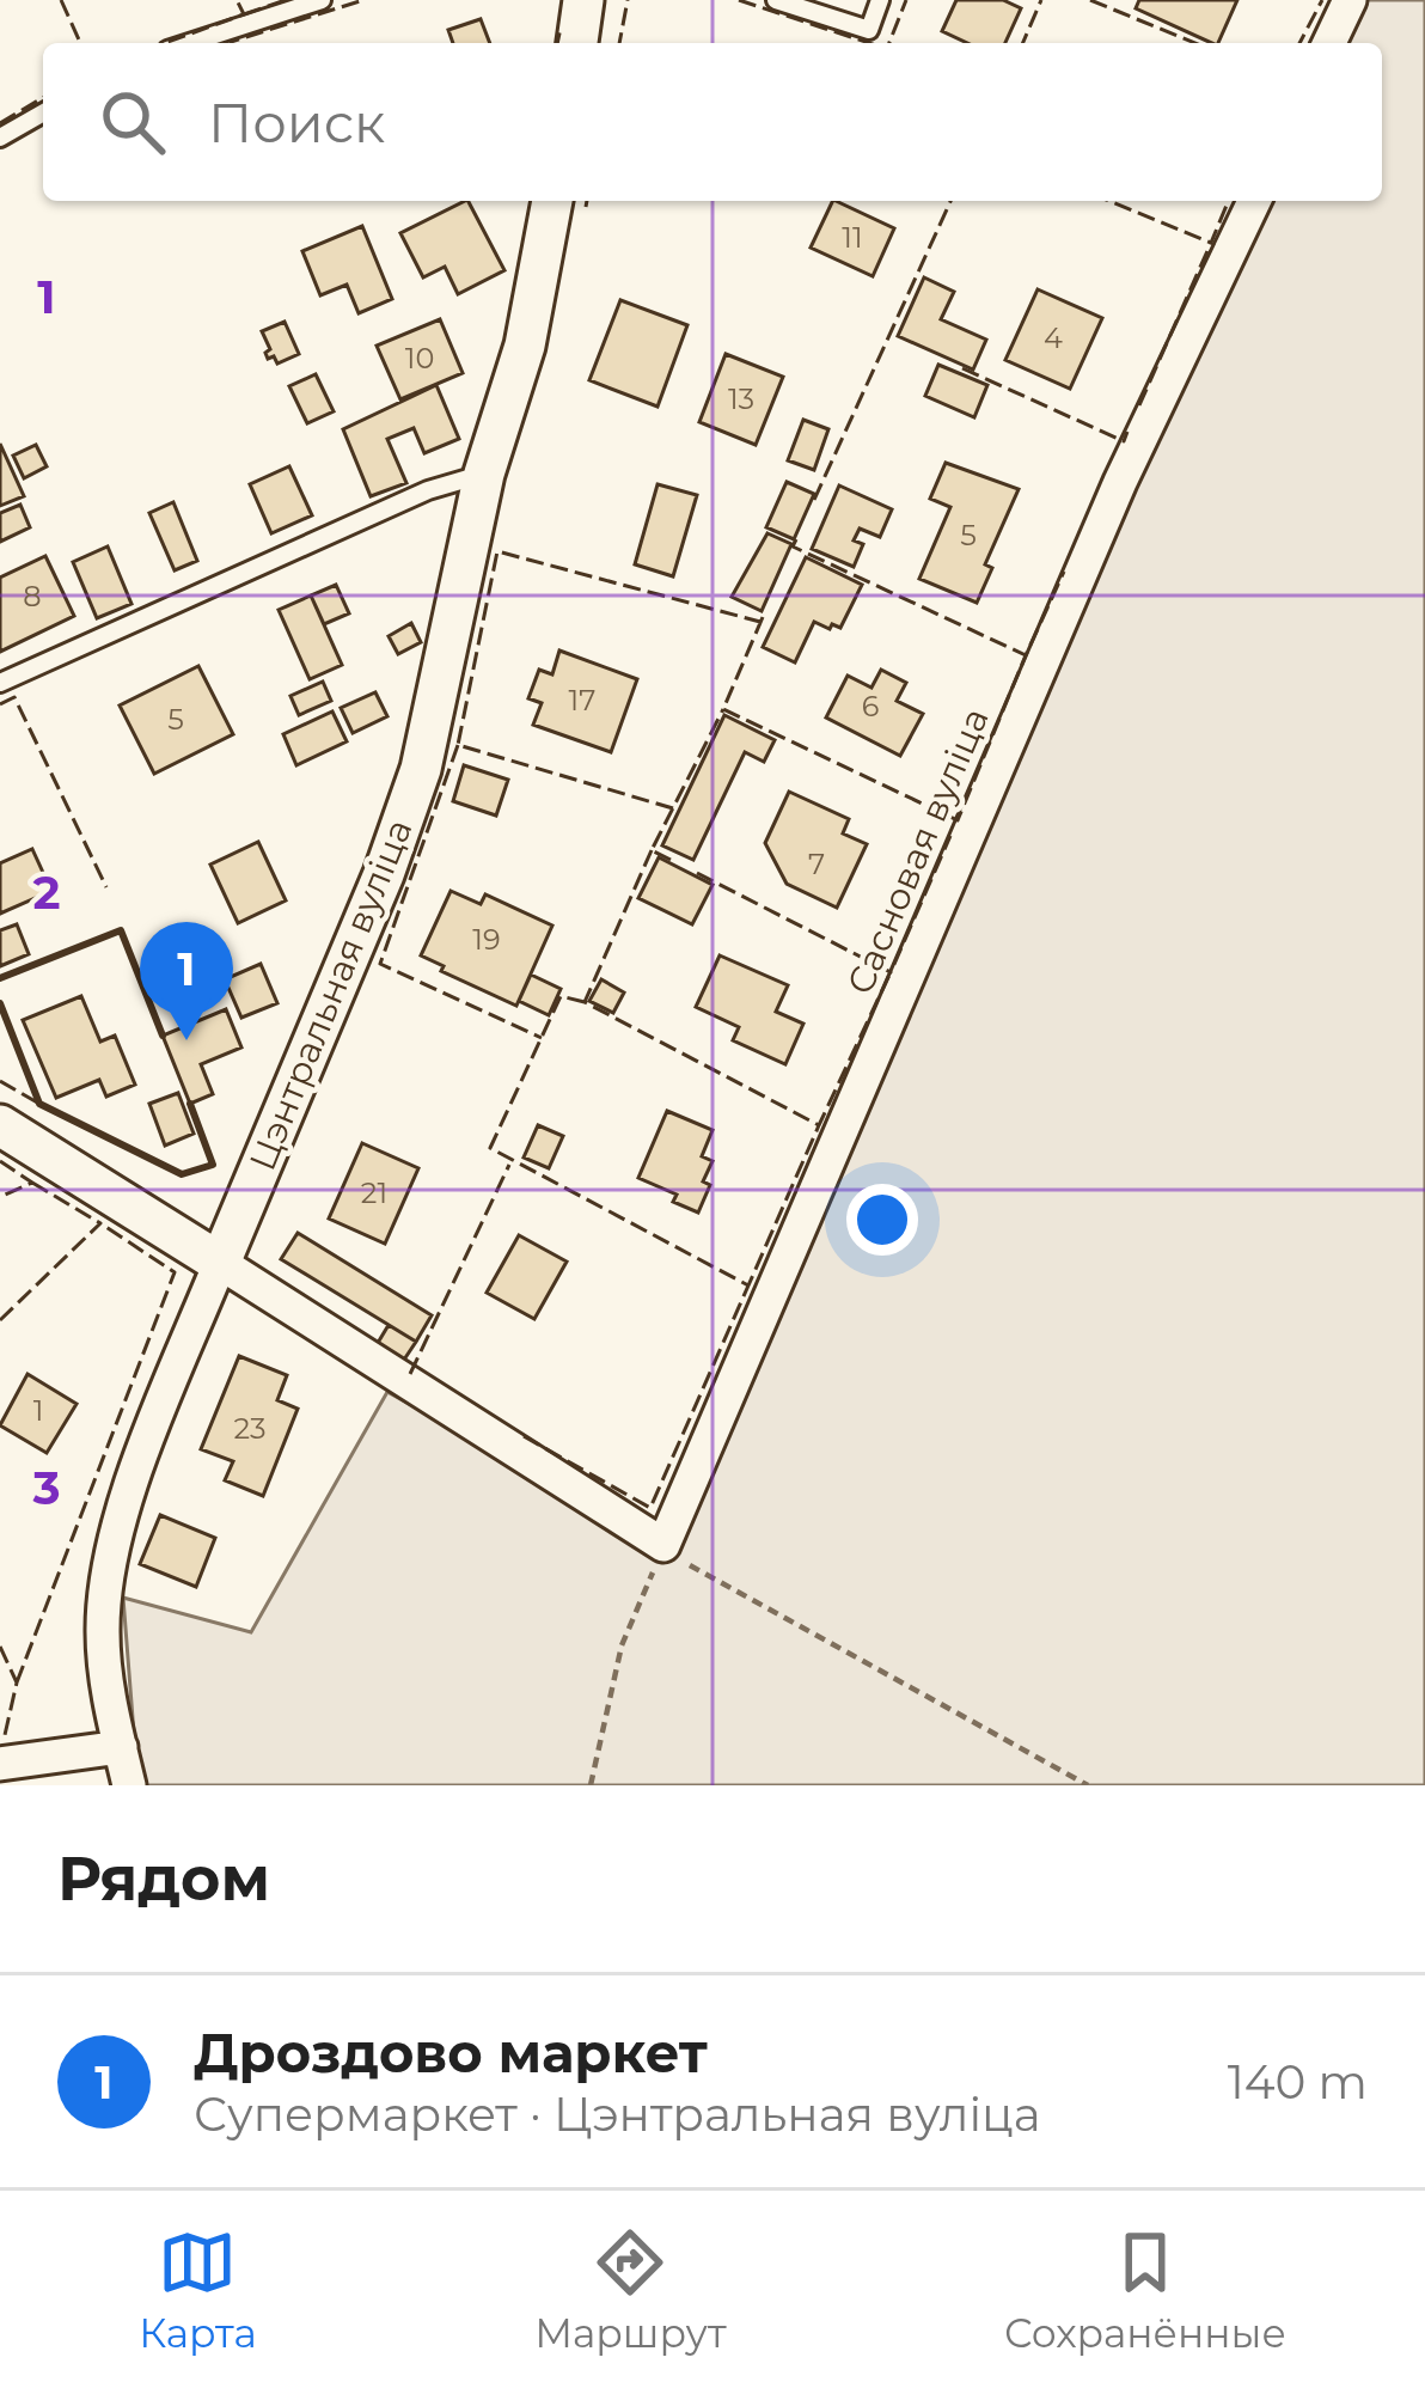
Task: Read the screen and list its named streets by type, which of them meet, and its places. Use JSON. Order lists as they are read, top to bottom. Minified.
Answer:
{"streets":{"street":["Сасновая вуліца","Цэнтральная вуліца"]},"house_numbers":["11","4","10","13","5","8","17","6","5","7","19","21","1","23"],"page":{"search":"Поиск","pins":"1","heading":"Рядом","list":[{"mark":"1","name":"Дроздово маркет","note":"Супермаркет · Цэнтральная вуліца","value":"140 m"}],"nav":["Карта","Маршрут","Сохранённые"]},"grid":{"rows":["1","2","3"]}}
